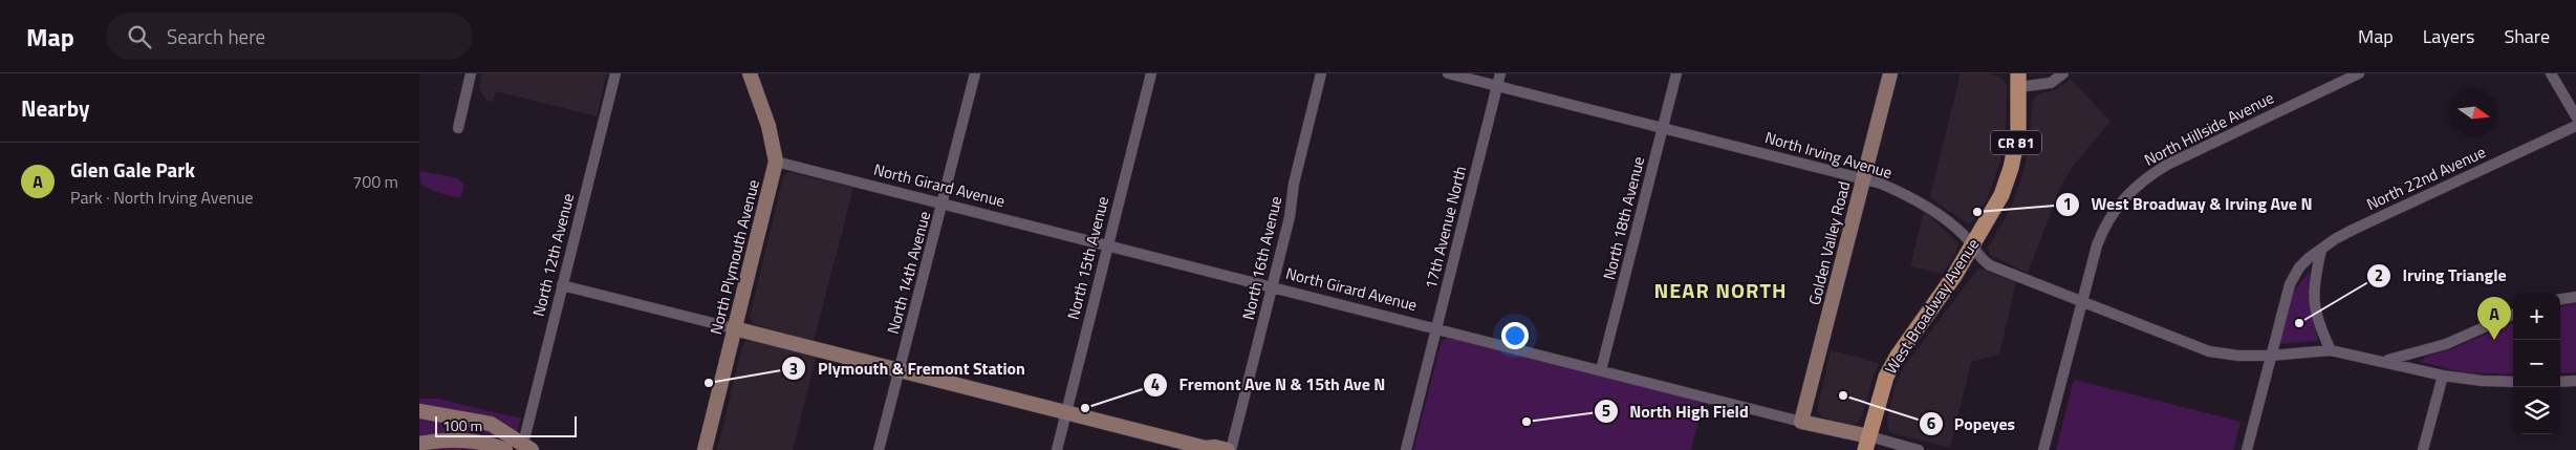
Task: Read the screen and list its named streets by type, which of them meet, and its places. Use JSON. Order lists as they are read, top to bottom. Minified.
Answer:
{"streets":{"main road":["CR 81","West Broadway Avenue"],"street":["North Hillside Avenue","North Irving Avenue","North 22nd Avenue","North Girard Avenue","North 18th Avenue","17th Avenue North","Golden Valley Road","North 12th Avenue","North Plymouth Avenue","North 15th Avenue","North 16th Avenue","North 14th Avenue"]},"crossings":[["North Hillside Avenue","North Irving Avenue"],["North Irving Avenue","North 22nd Avenue"],["North Irving Avenue","North 18th Avenue"],["North Irving Avenue","17th Avenue North"],["North Irving Avenue","Golden Valley Road"],["North Irving Avenue","West Broadway Avenue"],["North Girard Avenue","North 18th Avenue"],["North Girard Avenue","17th Avenue North"],["North Girard Avenue","Golden Valley Road"],["North Girard Avenue","North Plymouth Avenue"],["North Girard Avenue","North 15th Avenue"],["North Girard Avenue","North 16th Avenue"],["North Girard Avenue","North 14th Avenue"],["North Girard Avenue","West Broadway Avenue"]],"districts":["NEAR NORTH"],"places":["West Broadway & Irving Ave N","Irving Triangle","Plymouth & Fremont Station","Popeyes","Fremont Ave N & 15th Ave N","North High Field"],"scale_bar":"100 m","north":"right","page":{"header":"Map","search":"Search here","nav":["Map","Layers","Share"],"heading":"Nearby","list":[{"mark":"A","name":"Glen Gale Park","note":"Park · North Irving Avenue","value":"700 m"}],"map_buttons":["+","−"],"pins":"A","scale":"100 m"}}
